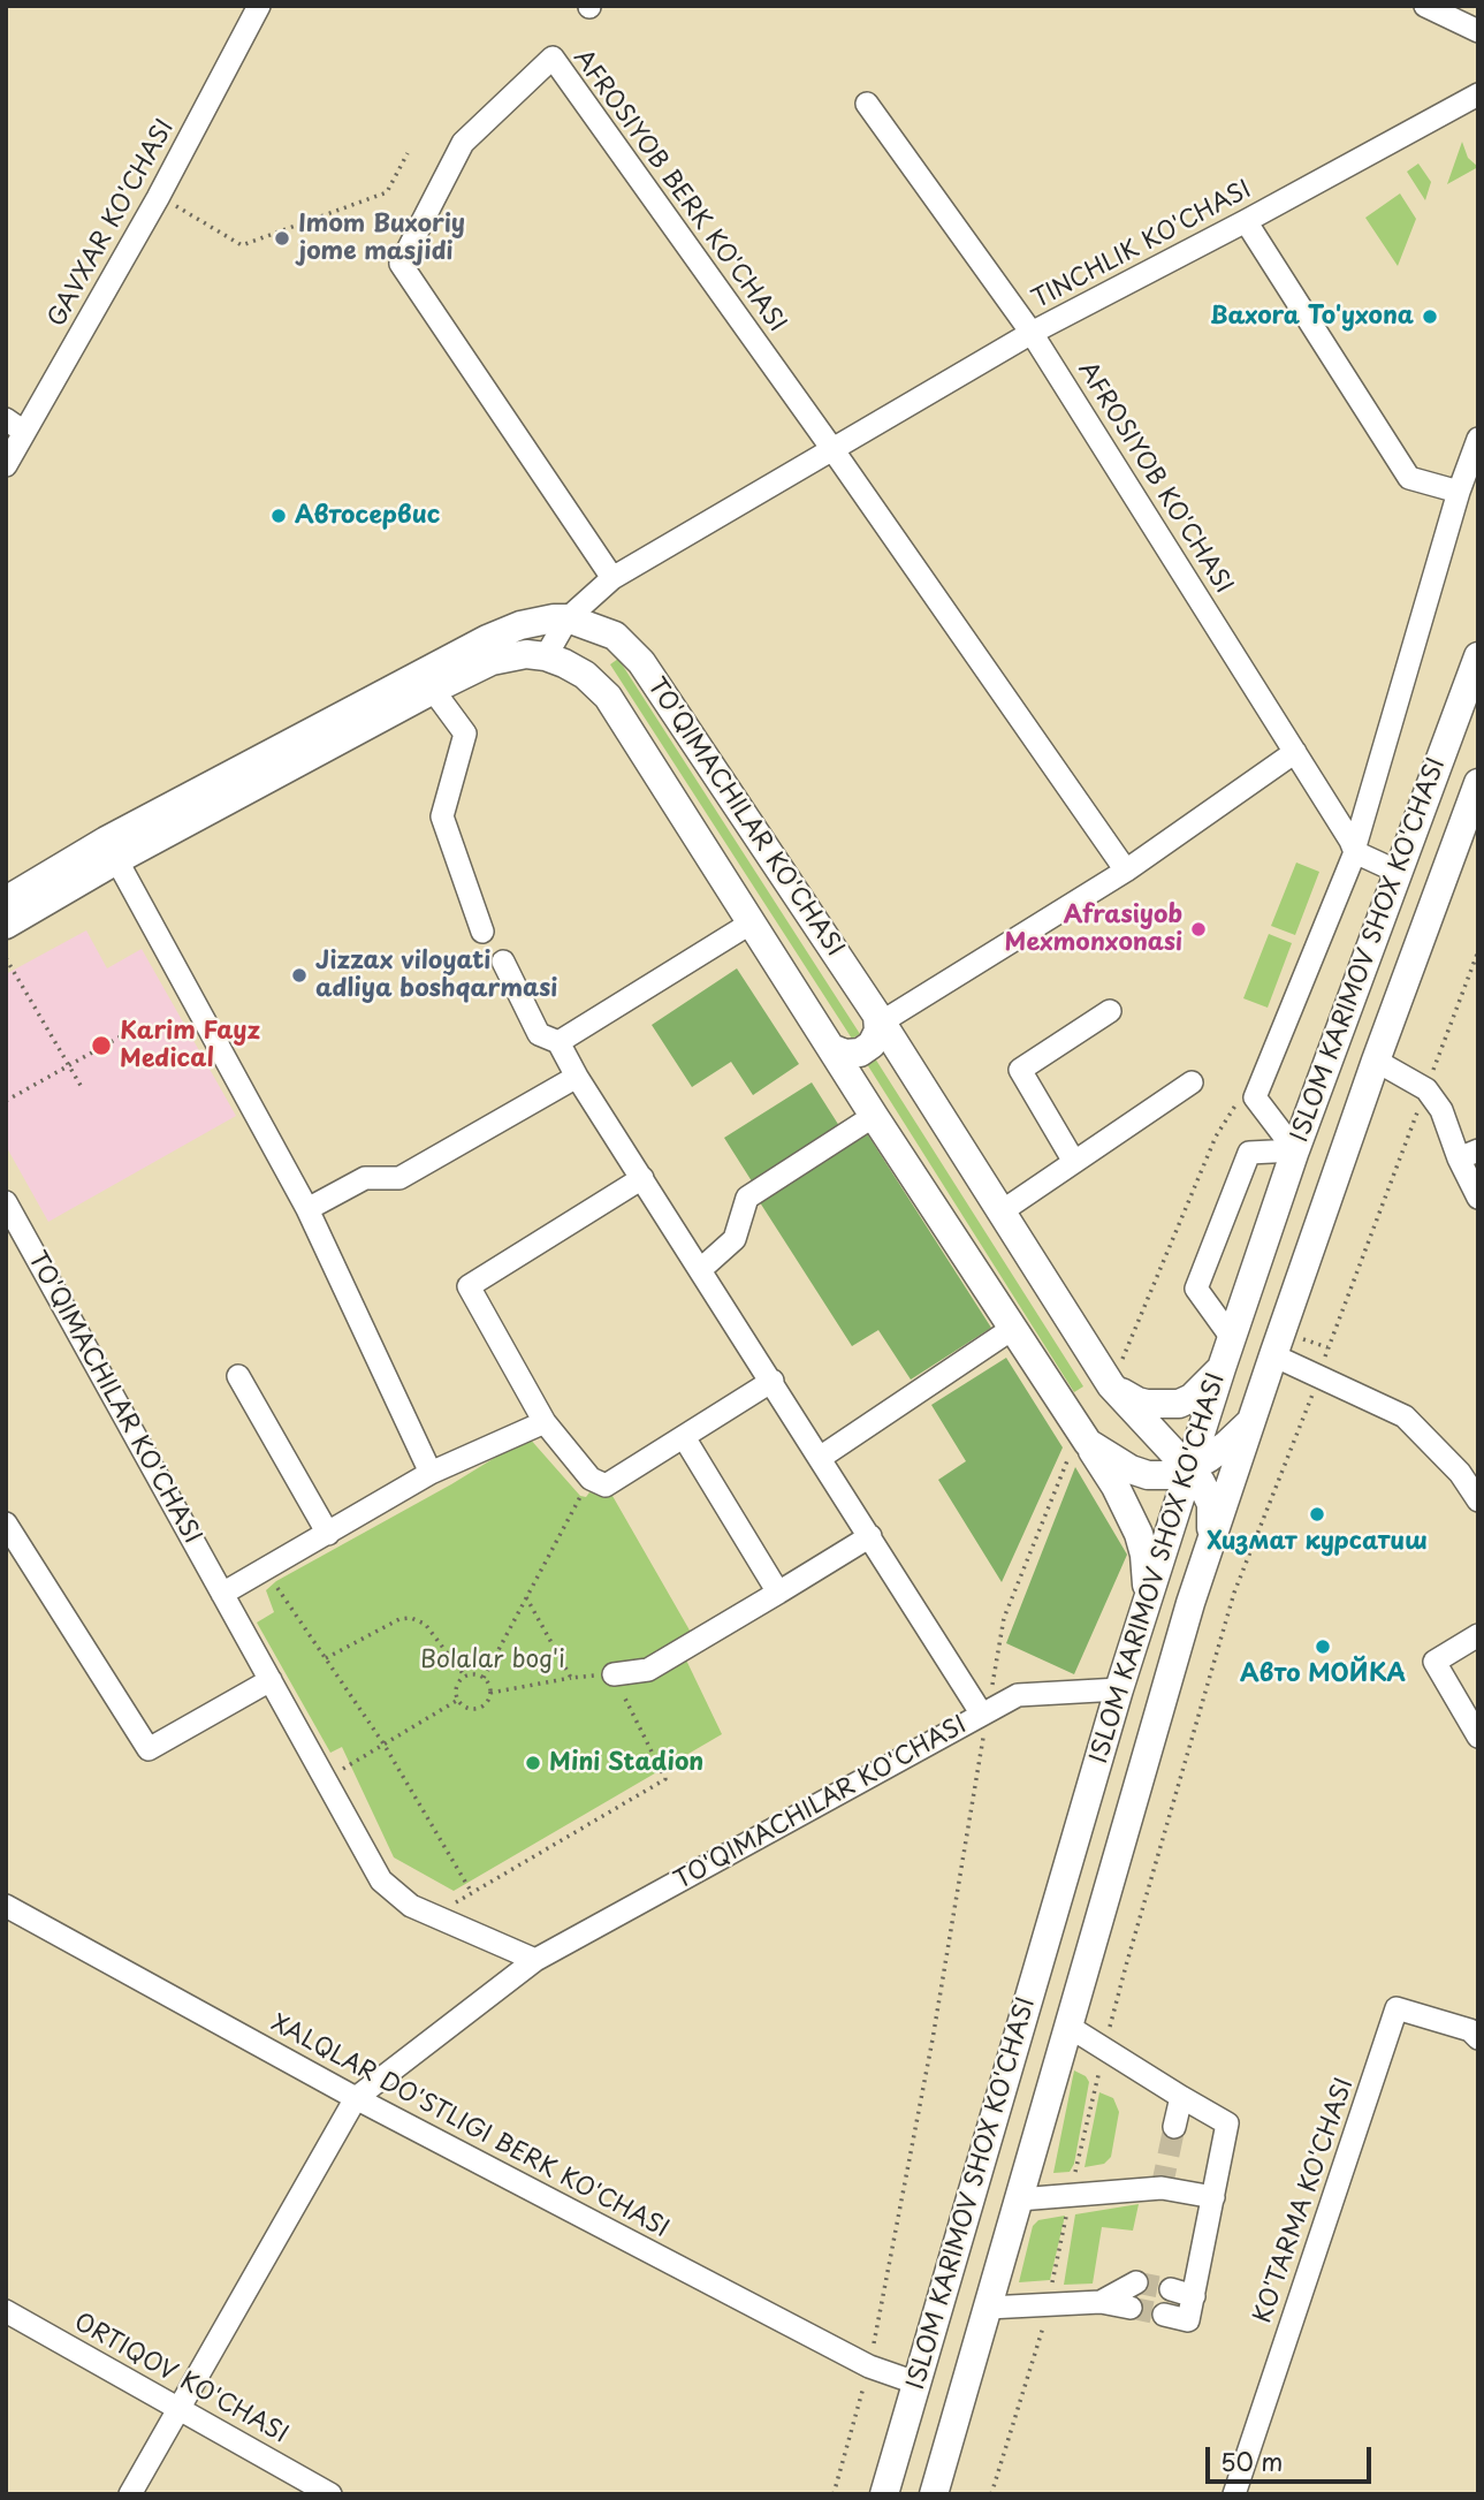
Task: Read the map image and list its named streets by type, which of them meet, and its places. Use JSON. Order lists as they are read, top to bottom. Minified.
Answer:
{"streets":{"main road":["TO'QIMACHILAR KO'CHASI","ISLOM KARIMOV SHOX KO'CHASI"],"street":["AFROSIYOB BERK KO'CHASI","GAVXAR KO'CHASI","TINCHLIK KO'CHASI","AFROSIYOB KO'CHASI","XALQLAR DO'STLIGI BERK KO'CHASI","KO'TARMA KO'CHASI","ORTIQOV KO'CHASI"]},"crossings":[["AFROSIYOB BERK KO'CHASI","TINCHLIK KO'CHASI"],["TINCHLIK KO'CHASI","AFROSIYOB KO'CHASI"],["TO'QIMACHILAR KO'CHASI","ISLOM KARIMOV SHOX KO'CHASI"],["TO'QIMACHILAR KO'CHASI","XALQLAR DO'STLIGI BERK KO'CHASI"],["TO'QIMACHILAR KO'CHASI","ORTIQOV KO'CHASI"],["ISLOM KARIMOV SHOX KO'CHASI","XALQLAR DO'STLIGI BERK KO'CHASI"]],"parks":["Bolalar bog'i"],"places":["Imom Buxoriy jome masjidi","Baxora To'yxona","Автосервис","Afrasiyob Mexmonxonasi","Jizzax viloyati adliya boshqarmasi","Karim Fayz Medical","Хизмат курсатиш","Авто МОЙКА","Mini Stadion"],"scale_bar":"50 m"}
